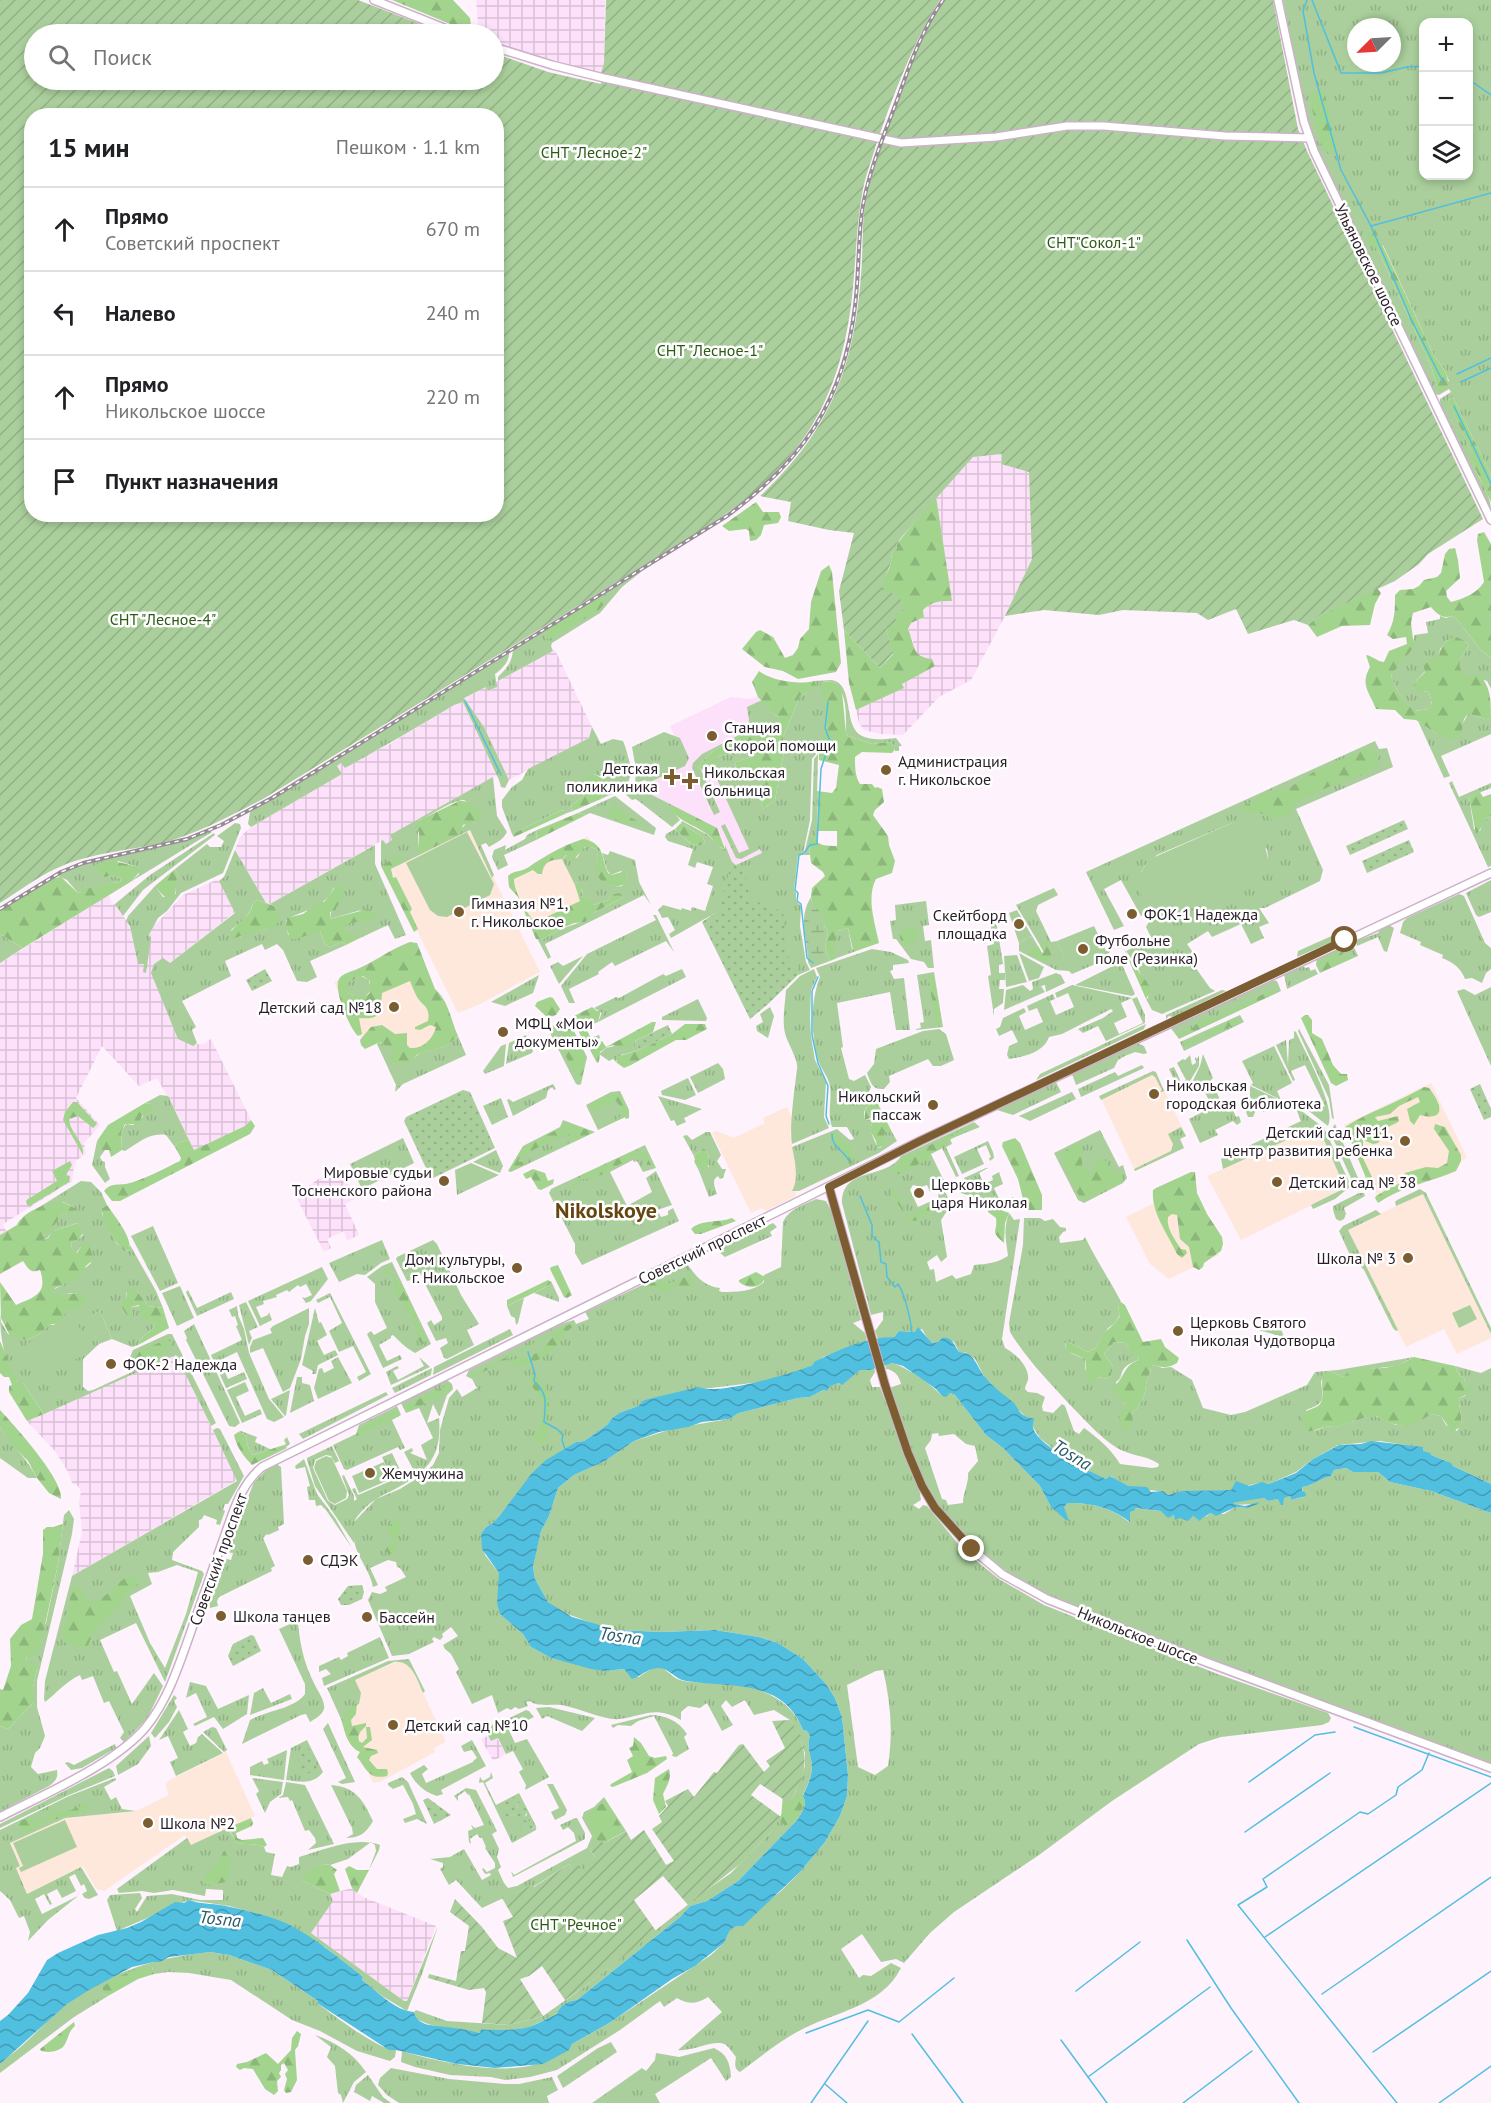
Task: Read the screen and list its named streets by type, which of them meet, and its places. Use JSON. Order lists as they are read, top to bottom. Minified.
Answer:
{"streets":{"main road":["Ульяновское шоссе","Советский проспект","Никольское шоссе"]},"crossings":[["Советский проспект","Никольское шоссе"]],"districts":["Nikolskoye"],"water":["Tosna"],"parks":["СНТ \"Лесное-2\"","СНТ\"Сокол-1\"","СНТ \"Лесное-1\"","СНТ \"Лесное-4\"","СНТ \"Речное\""],"places":{"other":["Станция Скорой помощи","Администрация г. Никольское","Гимназия №1, г. Никольское","ФОК-1 Надежда","Скейтборд площадка","Футбольне поле (Резинка)","Детский сад №18","МФЦ «Мои документы»","Никольская городская библиотека","Никольский пассаж","Детский сад №11, центр развития ребенка","Мировые судьи Тосненского района","Детский сад № 38","Церковь царя Николая","Школа № 3","Дом культуры, г. Никольское","Церковь Святого Николая Чудотворца","ФОК-2 Надежда","Жемчужина","СДЭК","Школа танцев","Бассейн","Детский сад №10","Школа №2"],"health":["Детская поликлиника","Никольская больница"]},"north":"bottom left","page":{"map_buttons":["+","−"],"search":"Поиск","heading":["15 мин","Пешком · 1.1 km"],"list":[["Прямо","Советский проспект","670 m"],["Налево","240 m"],["Прямо","Никольское шоссе","220 m"],"Пункт назначения"]}}
